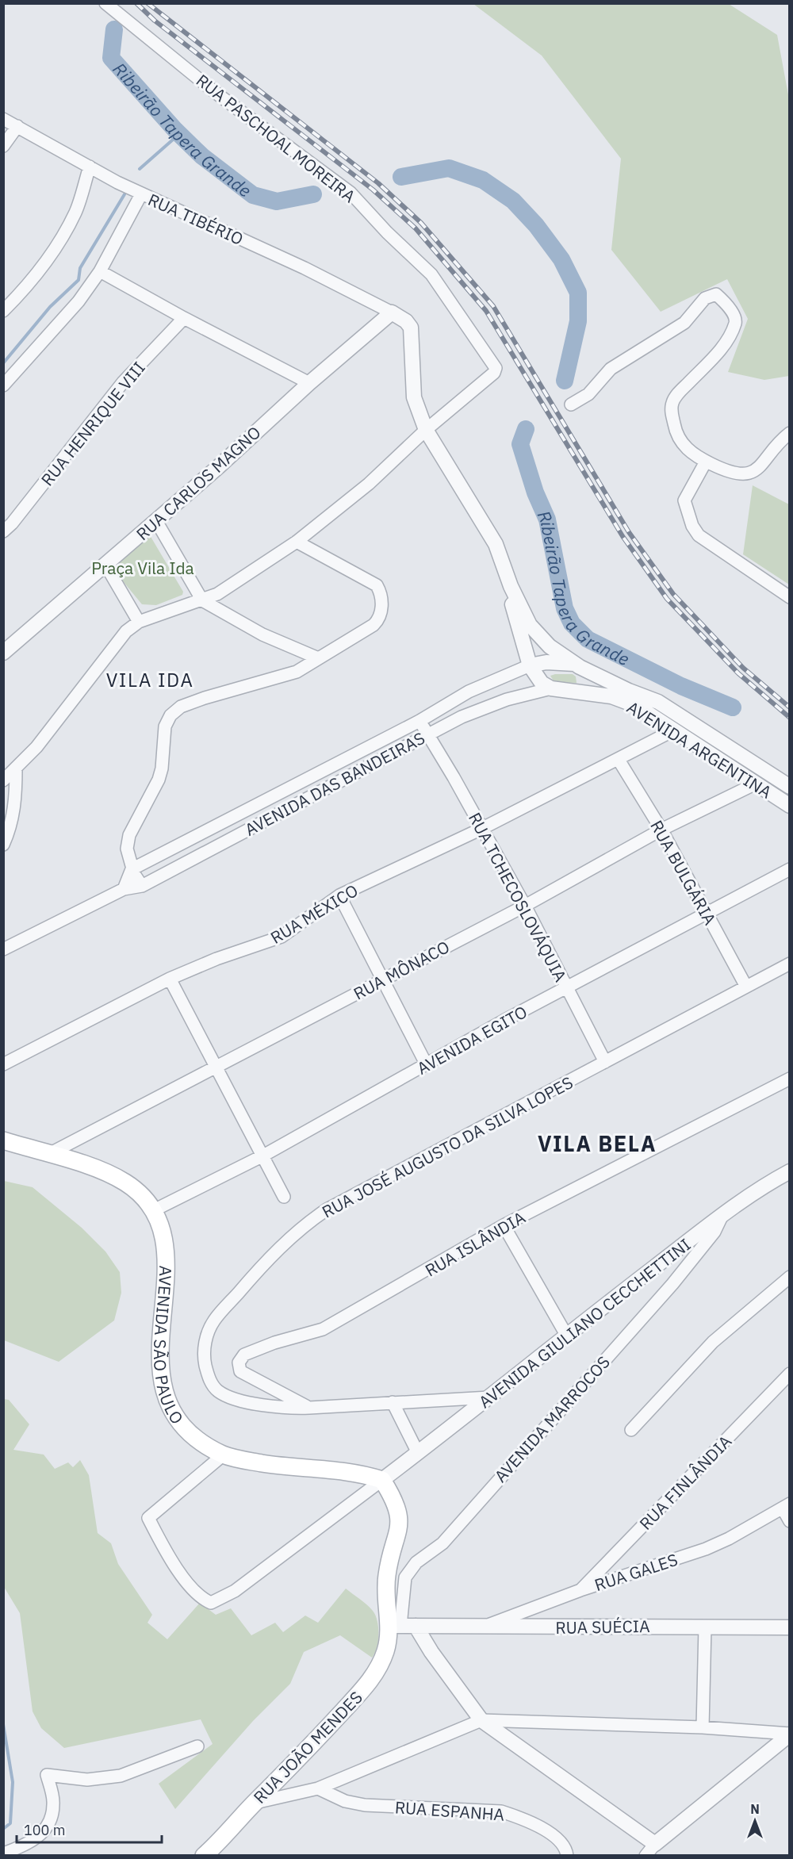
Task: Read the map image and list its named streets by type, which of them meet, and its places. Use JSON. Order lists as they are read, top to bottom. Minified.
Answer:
{"streets":{"main road":["AVENIDA SÃO PAULO","RUA JOÃO MENDES"],"street":["RUA PASCHOAL MOREIRA","RUA TIBÉRIO","RUA HENRIQUE VIII","RUA CARLOS MAGNO","AVENIDA ARGENTINA","AVENIDA DAS BANDEIRAS","RUA BULGÁRIA","RUA TCHECOSLOVÁQUIA","RUA MÉXICO","RUA MÔNACO","AVENIDA EGITO","RUA JOSÉ AUGUSTO DA SILVA LOPES","RUA ISLÂNDIA","AVENIDA GIULIANO CECCHETTINI","AVENIDA MARROCOS","RUA FINLÂNDIA","RUA GALES","RUA SUÉCIA","RUA ESPANHA"]},"crossings":[["RUA TIBÉRIO","RUA CARLOS MAGNO"],["AVENIDA ARGENTINA","AVENIDA DAS BANDEIRAS"],["AVENIDA ARGENTINA","RUA MÉXICO"],["AVENIDA ARGENTINA","RUA MÔNACO"],["AVENIDA DAS BANDEIRAS","RUA TCHECOSLOVÁQUIA"],["RUA BULGÁRIA","RUA MÉXICO"],["RUA BULGÁRIA","RUA MÔNACO"],["RUA BULGÁRIA","AVENIDA EGITO"],["RUA BULGÁRIA","RUA JOSÉ AUGUSTO DA SILVA LOPES"],["RUA TCHECOSLOVÁQUIA","RUA MÉXICO"],["RUA TCHECOSLOVÁQUIA","RUA MÔNACO"],["RUA TCHECOSLOVÁQUIA","AVENIDA EGITO"],["RUA TCHECOSLOVÁQUIA","RUA JOSÉ AUGUSTO DA SILVA LOPES"],["RUA MÔNACO","AVENIDA SÃO PAULO"],["AVENIDA EGITO","AVENIDA SÃO PAULO"],["RUA JOSÉ AUGUSTO DA SILVA LOPES","RUA ISLÂNDIA"],["RUA JOSÉ AUGUSTO DA SILVA LOPES","AVENIDA GIULIANO CECCHETTINI"],["AVENIDA GIULIANO CECCHETTINI","AVENIDA SÃO PAULO"],["AVENIDA GIULIANO CECCHETTINI","AVENIDA MARROCOS"],["AVENIDA MARROCOS","RUA SUÉCIA"],["AVENIDA MARROCOS","RUA JOÃO MENDES"],["RUA FINLÂNDIA","RUA GALES"],["RUA GALES","RUA SUÉCIA"],["RUA SUÉCIA","RUA JOÃO MENDES"]],"districts":["VILA IDA","VILA BELA"],"water":["Ribeirão Tapera Grande"],"parks":["Praça Vila Ida"],"scale_bar":"100 m","north":"top"}
